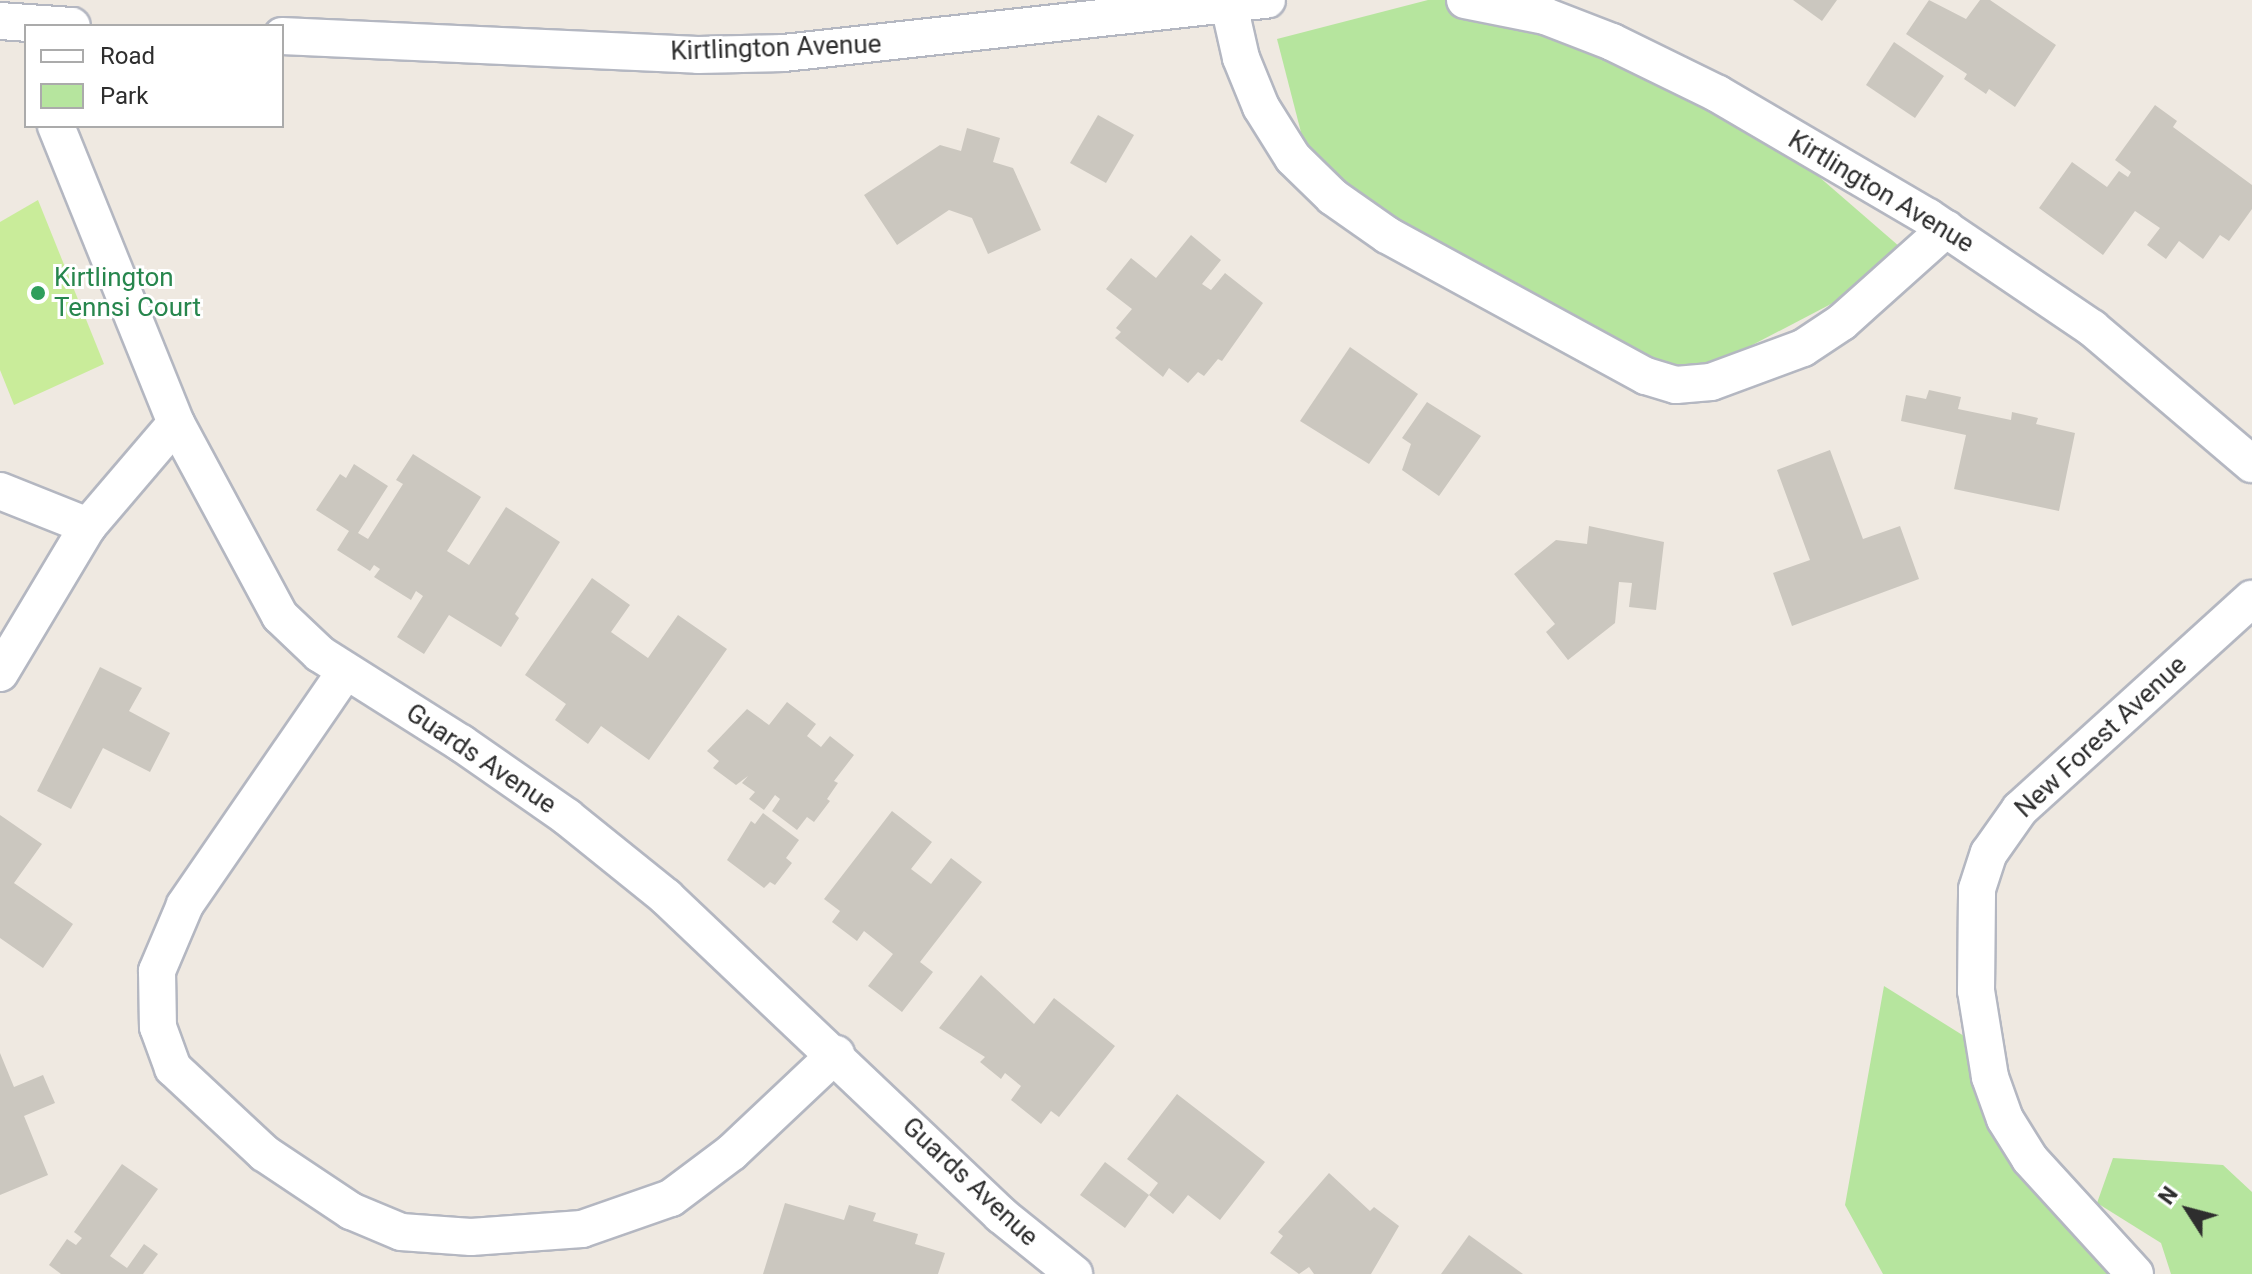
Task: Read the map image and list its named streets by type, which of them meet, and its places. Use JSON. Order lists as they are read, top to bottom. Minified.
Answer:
{"streets":{"street":["Kirtlington Avenue","New Forest Avenue","Guards Avenue"]},"places":["Kirtlington Tennsi Court"],"legend":["Road","Park"],"north":"top left"}
